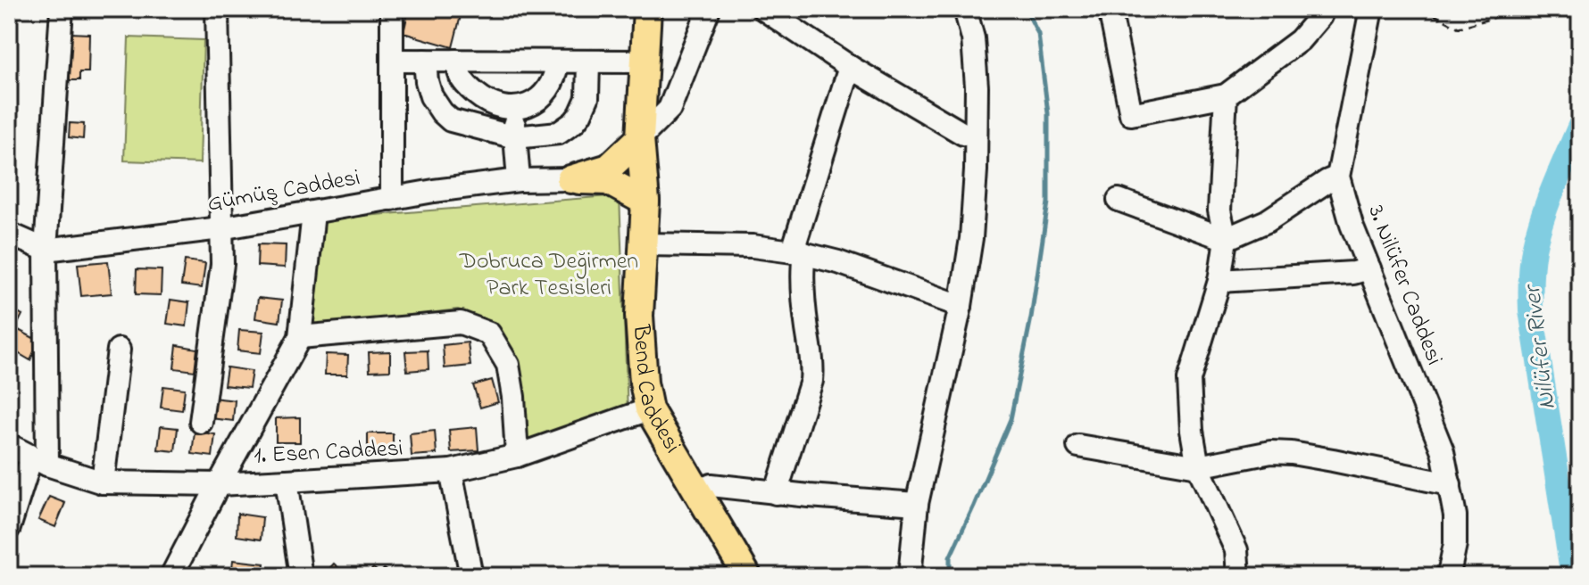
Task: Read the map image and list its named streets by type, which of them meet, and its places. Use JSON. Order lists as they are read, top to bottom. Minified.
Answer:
{"streets":{"main road":["Bend Caddesi"],"street":["Gümüş Caddesi","3. Nilüfer Caddesi","1. Esen Caddesi"]},"crossings":[["Bend Caddesi","1. Esen Caddesi"]],"water":["Nilüfer River"],"parks":["Dobruca Değirmen Park Tesisleri"]}
